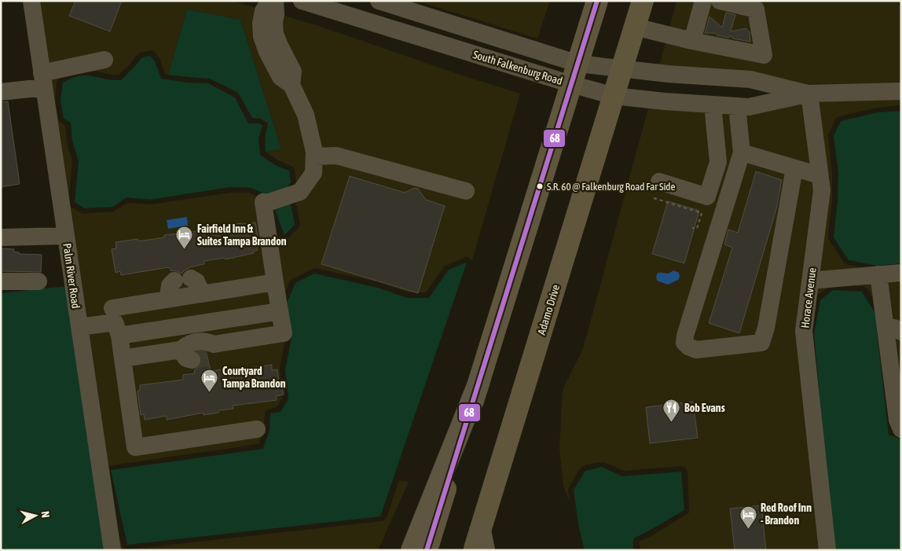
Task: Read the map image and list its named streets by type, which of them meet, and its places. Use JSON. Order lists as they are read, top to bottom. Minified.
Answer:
{"streets":{"main road":["Adamo Drive"],"street":["South Falkenburg Road","Palm River Road","Horace Avenue"]},"crossings":[["South Falkenburg Road","Horace Avenue"],["South Falkenburg Road","Adamo Drive"]],"places":{"other":["S.R. 60 @ Falkenburg Road Far Side"],"hotel":["Fairfield Inn & Suites Tampa Brandon","Courtyard Tampa Brandon","Red Roof Inn - Brandon"],"restaurant":["Bob Evans"]},"lines":["transit line 68"],"north":"right"}
